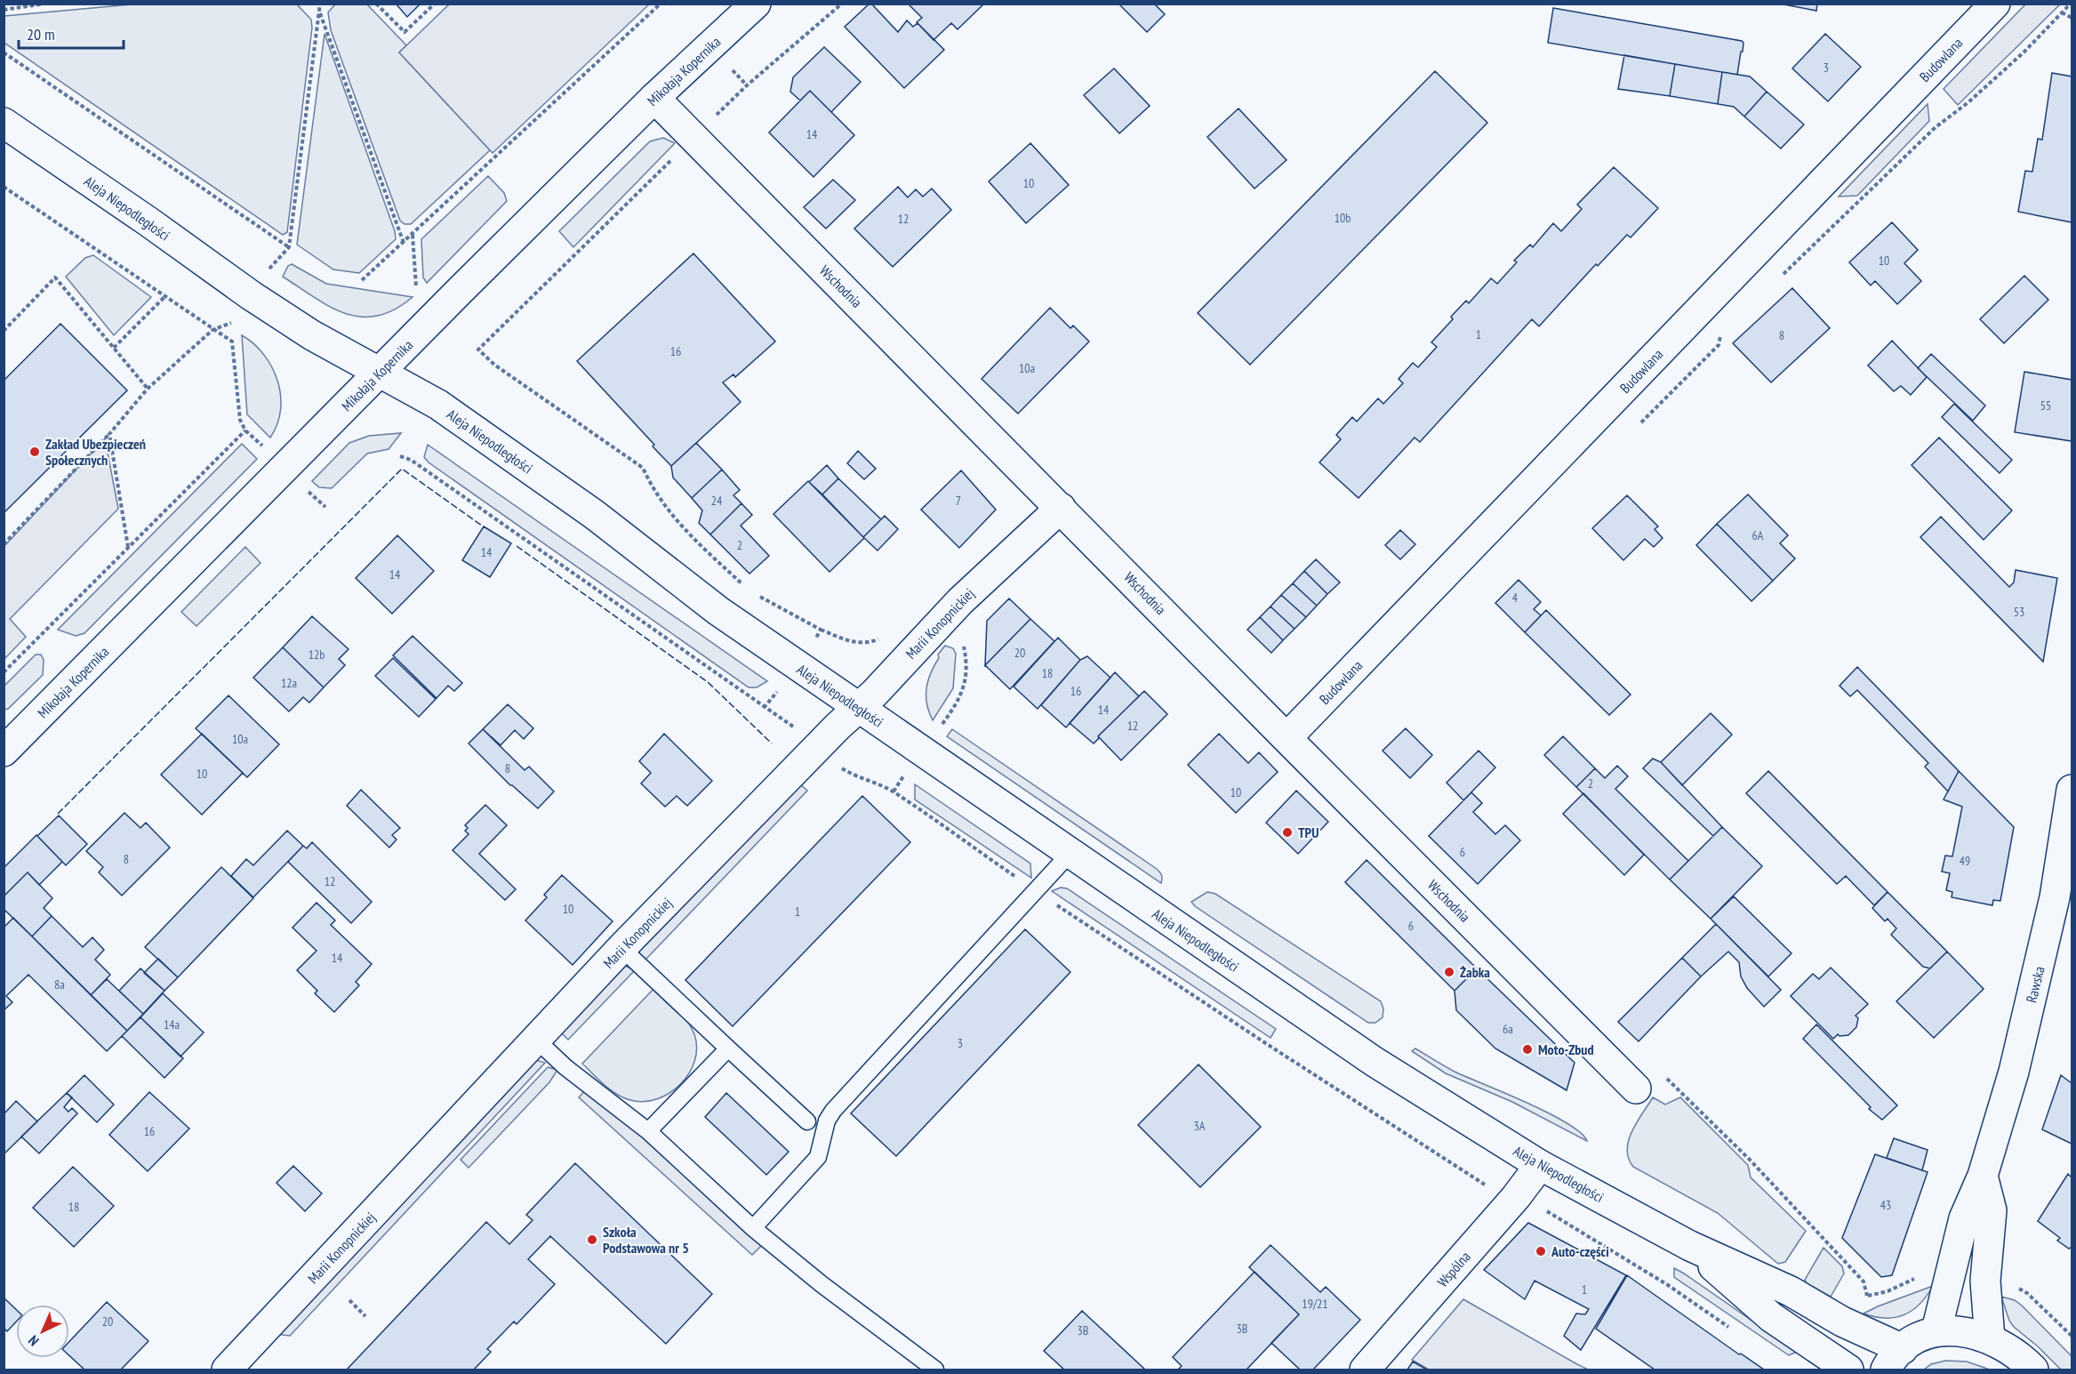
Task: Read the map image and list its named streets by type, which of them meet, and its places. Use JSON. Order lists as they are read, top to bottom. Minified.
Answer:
{"streets":{"street":["Budowlana","Mikołaja Kopernika","Aleja Niepodległości","Wschodnia","Marii Konopnickiej","Rawska","Wspólna"]},"crossings":[["Budowlana","Wschodnia"],["Mikołaja Kopernika","Aleja Niepodległości"],["Mikołaja Kopernika","Wschodnia"],["Aleja Niepodległości","Marii Konopnickiej"],["Aleja Niepodległości","Wspólna"],["Wschodnia","Marii Konopnickiej"]],"places":["Zakład Ubezpieczeń Społecznych","TPU","Żabka","Moto-Zbud","Szkoła Podstawowa nr 5","Auto-części"],"house_numbers":["3","14","10","10b","12","10","1","8","16","10a","55","24","7","6A","2","14","14","4","53","20","12b","18","12a","16","14","12","10a","8","10","2","10","6","8","49","12","10","1","6","14","8a","14a","6a","3","3A","16","43","18","1","19/21","20","3B","3B"],"scale_bar":"20 m","north":"bottom left"}
